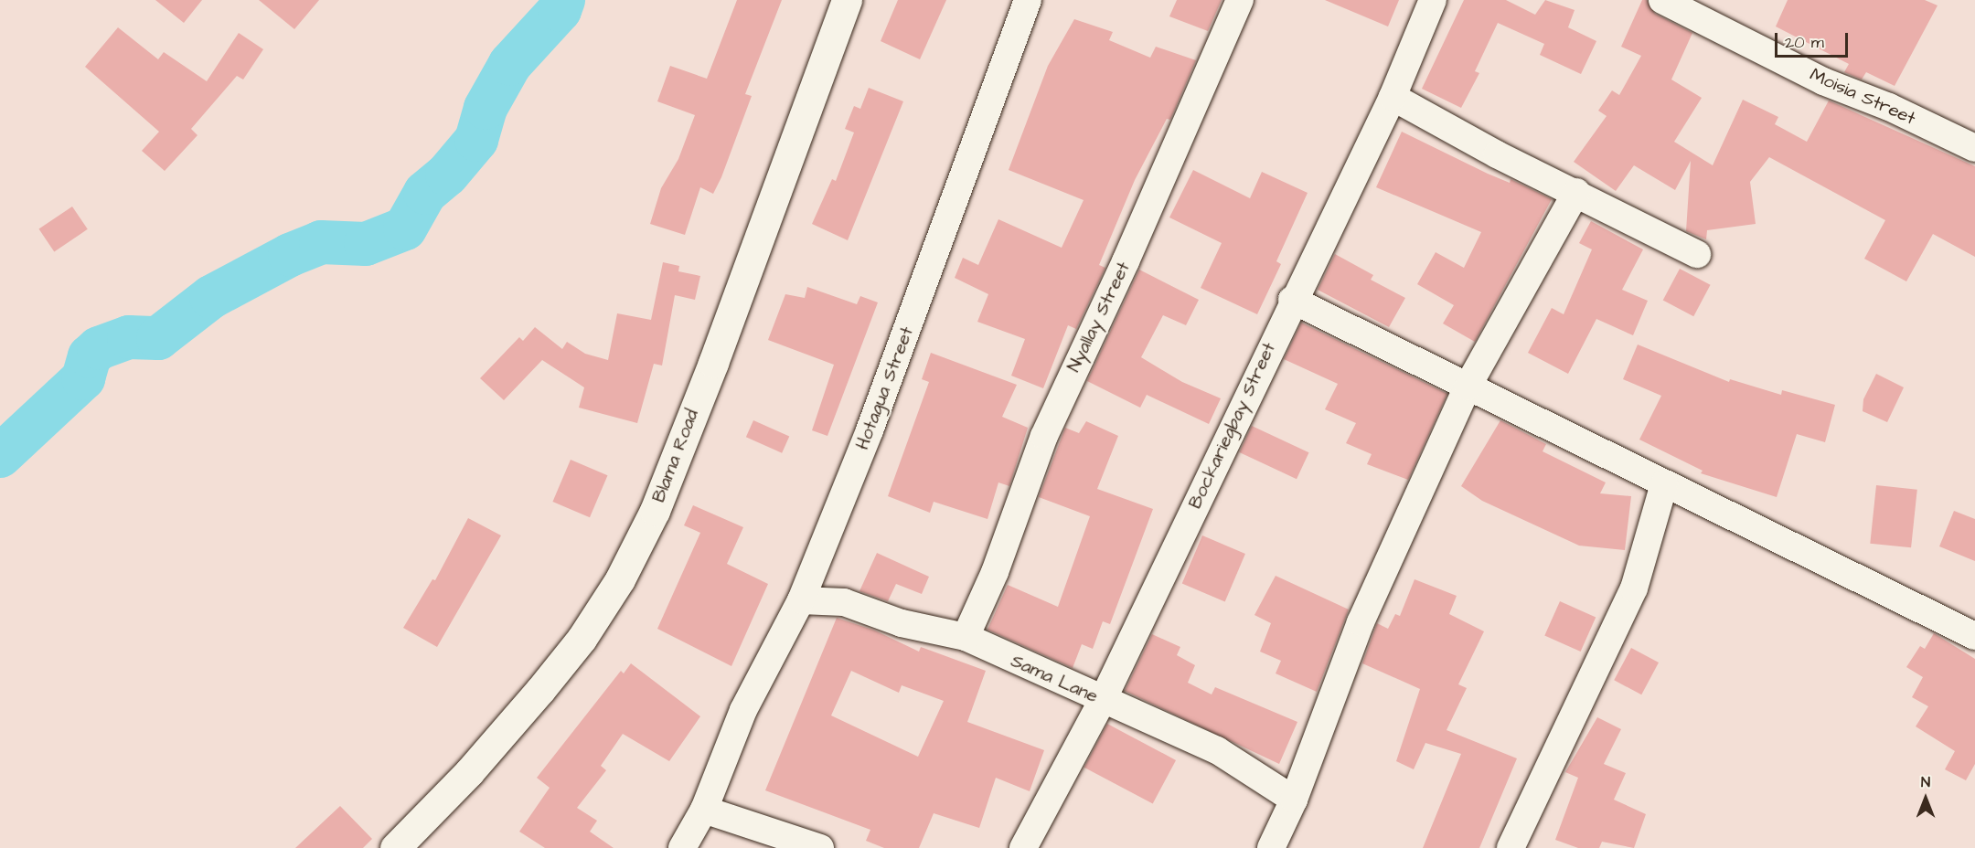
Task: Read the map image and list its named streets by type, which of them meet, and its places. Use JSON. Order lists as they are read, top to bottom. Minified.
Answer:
{"streets":{"street":["Moisia Street","Nyallay Street","Hotagua Street","Bockariegbay Street","Blama Road","Sama Lane"]},"crossings":[["Nyallay Street","Sama Lane"],["Hotagua Street","Sama Lane"],["Bockariegbay Street","Sama Lane"]],"scale_bar":"20 m","north":"top"}
